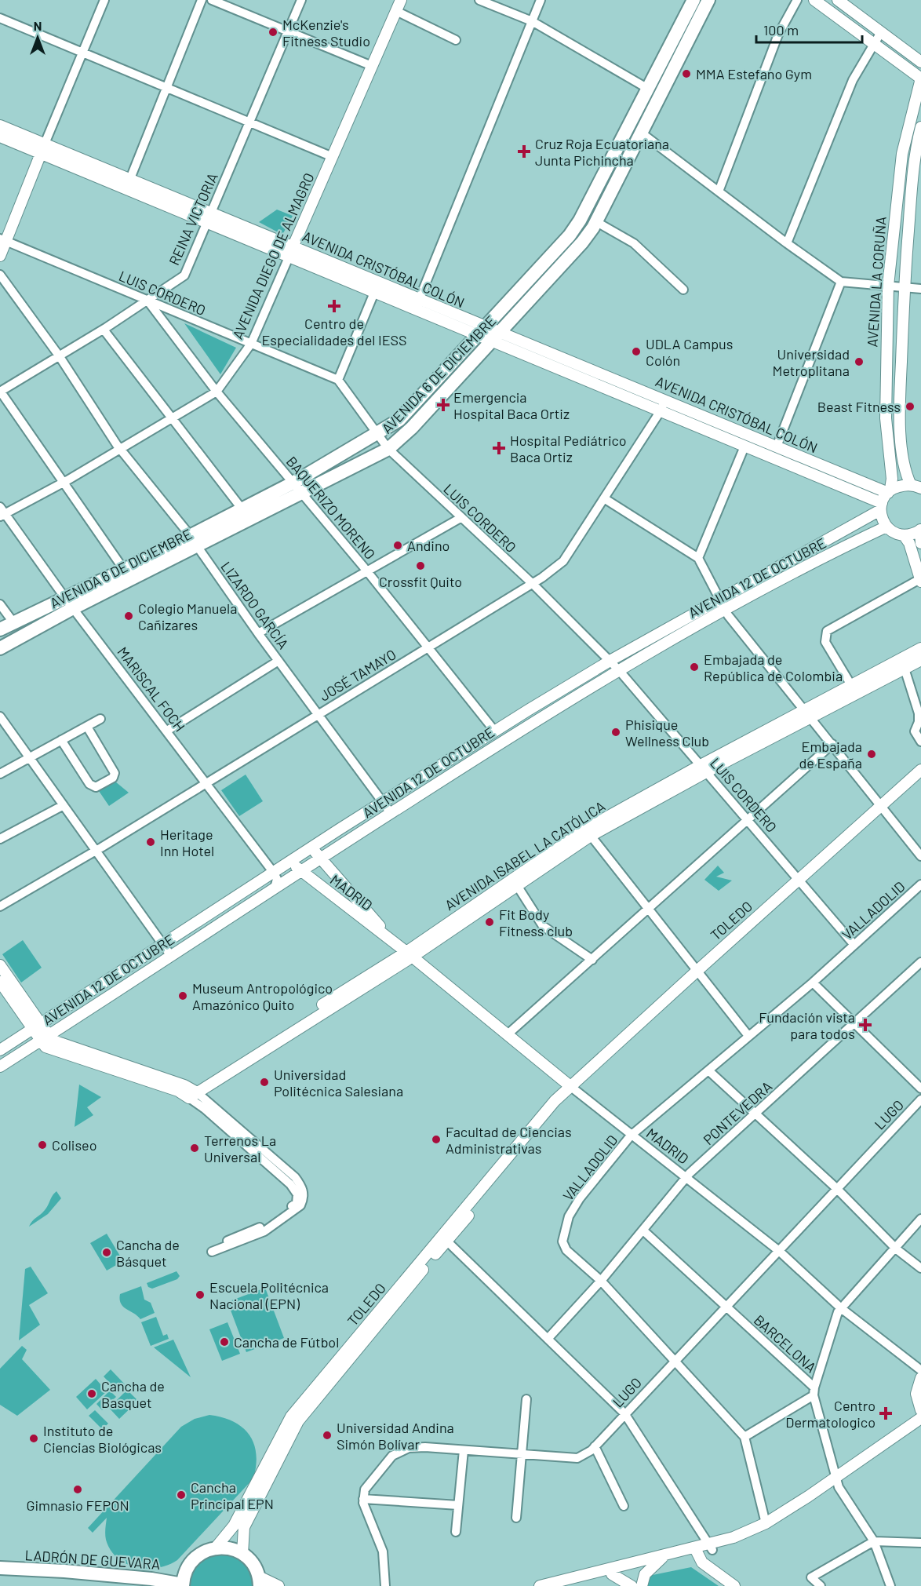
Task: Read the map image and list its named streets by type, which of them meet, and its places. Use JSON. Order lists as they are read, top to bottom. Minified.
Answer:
{"streets":{"main road":["AVENIDA 6 DE DICIEMBRE","LADRÓN DE GUEVARA"],"street":["REINA VICTORIA","AVENIDA DIEGO DE ALMAGRO","AVENIDA CRISTÓBAL COLÓN","AVENIDA LA CORUÑA","LUIS CORDERO","BAQUERIZO MORENO","AVENIDA 12 DE OCTUBRE","LIZARDO GARCÍA","JOSÉ TAMAYO","MARISCAL FOCH","AVENIDA ISABEL LA CATÓLICA","MADRID","VALLADOLID","TOLEDO","PONTEVEDRA","LUGO","BARCELONA"]},"crossings":[["REINA VICTORIA","AVENIDA CRISTÓBAL COLÓN"],["REINA VICTORIA","LUIS CORDERO"],["REINA VICTORIA","BAQUERIZO MORENO"],["REINA VICTORIA","LIZARDO GARCÍA"],["AVENIDA DIEGO DE ALMAGRO","AVENIDA CRISTÓBAL COLÓN"],["AVENIDA DIEGO DE ALMAGRO","LUIS CORDERO"],["AVENIDA DIEGO DE ALMAGRO","BAQUERIZO MORENO"],["AVENIDA DIEGO DE ALMAGRO","LIZARDO GARCÍA"],["AVENIDA DIEGO DE ALMAGRO","MARISCAL FOCH"],["AVENIDA CRISTÓBAL COLÓN","AVENIDA LA CORUÑA"],["AVENIDA CRISTÓBAL COLÓN","AVENIDA 6 DE DICIEMBRE"],["AVENIDA CRISTÓBAL COLÓN","AVENIDA 12 DE OCTUBRE"],["AVENIDA CRISTÓBAL COLÓN","JOSÉ TAMAYO"],["LUIS CORDERO","AVENIDA 6 DE DICIEMBRE"],["LUIS CORDERO","BAQUERIZO MORENO"],["LUIS CORDERO","AVENIDA 12 DE OCTUBRE"],["LUIS CORDERO","JOSÉ TAMAYO"],["LUIS CORDERO","AVENIDA ISABEL LA CATÓLICA"],["LUIS CORDERO","VALLADOLID"],["LUIS CORDERO","TOLEDO"],["AVENIDA 6 DE DICIEMBRE","BAQUERIZO MORENO"],["AVENIDA 6 DE DICIEMBRE","LIZARDO GARCÍA"],["AVENIDA 6 DE DICIEMBRE","MARISCAL FOCH"],["BAQUERIZO MORENO","AVENIDA 12 DE OCTUBRE"],["BAQUERIZO MORENO","JOSÉ TAMAYO"],["AVENIDA 12 DE OCTUBRE","LIZARDO GARCÍA"],["AVENIDA 12 DE OCTUBRE","MARISCAL FOCH"],["AVENIDA 12 DE OCTUBRE","MADRID"],["LIZARDO GARCÍA","JOSÉ TAMAYO"],["JOSÉ TAMAYO","MARISCAL FOCH"],["AVENIDA ISABEL LA CATÓLICA","MADRID"],["MADRID","VALLADOLID"],["MADRID","TOLEDO"],["MADRID","PONTEVEDRA"],["MADRID","LUGO"],["VALLADOLID","PONTEVEDRA"],["VALLADOLID","LUGO"],["PONTEVEDRA","BARCELONA"],["LUGO","BARCELONA"]],"places":{"other":["McKenzie's Fitness Studio","MMA Estefano Gym","UDLA Campus Colón","Universidad Metroplitana","Beast Fitness","Andino","Crossfit Quito","Colegio Manuela Cañizares","Embajada de República de Colombia","Phisique Wellness Club","Embajada de España","Heritage Inn Hotel","Fit Body Fitness club","Museum Antropológico Amazónico Quito","Universidad Politécnica Salesiana","Facultad de Ciencias Administrativas","Coliseo","Terrenos La Universal","Cancha de Básquet","Escuela Politécnica Nacional (EPN)","Cancha de Fútbol","Cancha de Basquet","Universidad Andina Simón Bolívar","Instituto de Ciencias Biológicas","Gimnasio FEPON","Cancha Principal EPN"],"health":["Cruz Roja Ecuatoriana Junta Pichincha","Centro de Especialidades del IESS","Emergencia Hospital Baca Ortiz","Hospital Pediátrico Baca Ortiz","Fundación vista para todos","Centro Dermatologico"]},"scale_bar":"100 m","north":"top"}
